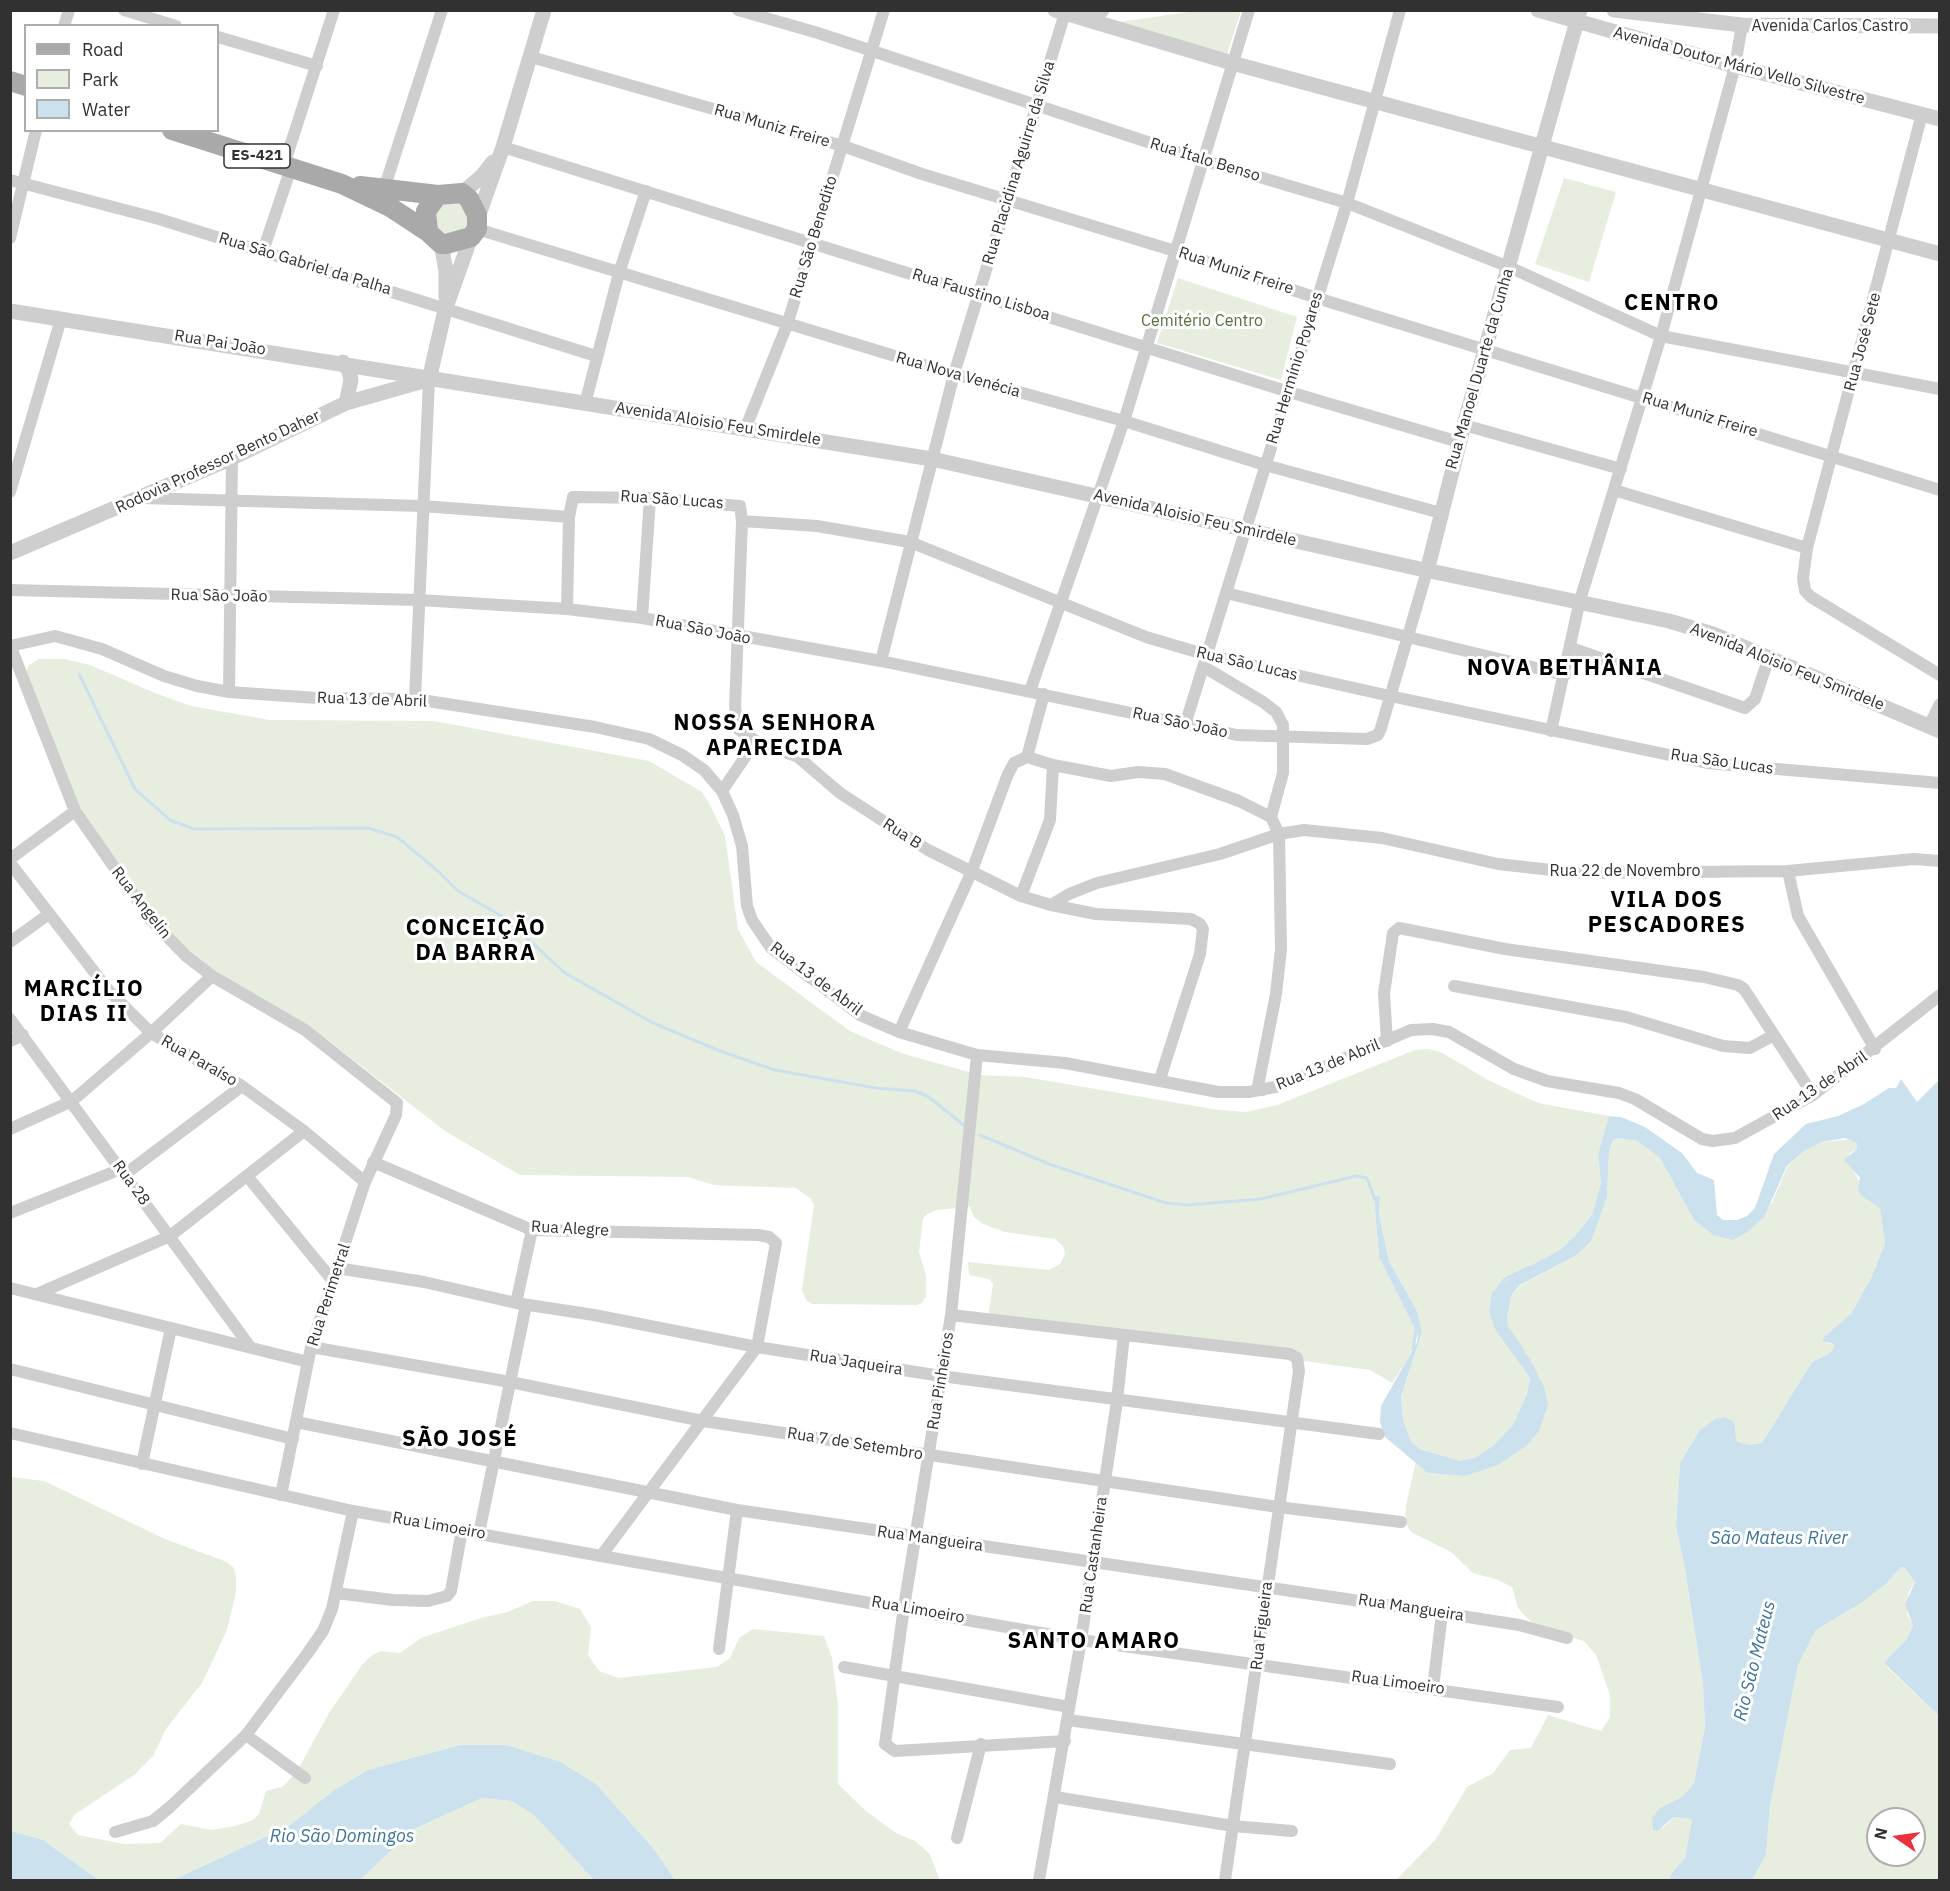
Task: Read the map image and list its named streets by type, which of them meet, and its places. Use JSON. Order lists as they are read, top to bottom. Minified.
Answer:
{"streets":{"main road":["ES-421"],"street":["Avenida Carlos Castro","Avenida Doutor Mário Vello Silvestre","Rua Muniz Freire","Rua Ítalo Benso","Rua Placidina Aguirre da Silva","Rua São Benedito","Rua São Gabriel da Palha","Rua Faustino Lisboa","Rua José Sete","Rua Pai João","Rua Hermínio Poyares","Rua Manoel Duarte da Cunha","Rua Nova Venécia","Avenida Aloisio Feu Smirdele","Rodovia Professor Bento Daher","Rua São Lucas","Rua São João","Rua 13 de Abril","Rua B","Rua 22 de Novembro","Rua Angelin","Rua Paraíso","Rua 28","Rua Alegre","Rua Perimetral","Rua Jaqueira","Rua Pinheiros","Rua 7 de Setembro","Rua Limoeiro","Rua Mangueira","Rua Castanheira","Rua Figueira"]},"crossings":[["Avenida Doutor Mário Vello Silvestre","Rua José Sete"],["Avenida Doutor Mário Vello Silvestre","Rua Manoel Duarte da Cunha"],["Rua Muniz Freire","Rua Placidina Aguirre da Silva"],["Rua Muniz Freire","Rua São Benedito"],["Rua Muniz Freire","Rua José Sete"],["Rua Muniz Freire","Rua Hermínio Poyares"],["Rua Muniz Freire","Rua Manoel Duarte da Cunha"],["ES-421","Rua Nova Venécia"],["Rua Ítalo Benso","Rua Placidina Aguirre da Silva"],["Rua Ítalo Benso","Rua São Benedito"],["Rua Ítalo Benso","Rua José Sete"],["Rua Ítalo Benso","Rua Hermínio Poyares"],["Rua Ítalo Benso","Rua Manoel Duarte da Cunha"],["Rua Placidina Aguirre da Silva","Rua Faustino Lisboa"],["Rua Placidina Aguirre da Silva","Rua Nova Venécia"],["Rua Placidina Aguirre da Silva","Avenida Aloisio Feu Smirdele"],["Rua Placidina Aguirre da Silva","Rua São Lucas"],["Rua Placidina Aguirre da Silva","Rua São João"],["Rua São Benedito","Rua Faustino Lisboa"],["Rua São Benedito","Rua Nova Venécia"],["Rua São Benedito","Avenida Aloisio Feu Smirdele"],["Rua Faustino Lisboa","Rua Hermínio Poyares"],["Rua Faustino Lisboa","Rua Manoel Duarte da Cunha"],["Rua Pai João","Avenida Aloisio Feu Smirdele"],["Rua Pai João","Rodovia Professor Bento Daher"],["Rua Hermínio Poyares","Rua Nova Venécia"],["Rua Hermínio Poyares","Avenida Aloisio Feu Smirdele"],["Rua Hermínio Poyares","Rua São Lucas"],["Rua Hermínio Poyares","Rua São João"],["Rua Manoel Duarte da Cunha","Rua Nova Venécia"],["Rua Manoel Duarte da Cunha","Avenida Aloisio Feu Smirdele"],["Rua Manoel Duarte da Cunha","Rua São Lucas"],["Rua Manoel Duarte da Cunha","Rua São João"],["Avenida Aloisio Feu Smirdele","Rodovia Professor Bento Daher"],["Rua São Lucas","Rua B"],["Rua São João","Rua B"],["Rua 13 de Abril","Rua B"],["Rua 13 de Abril","Rua Angelin"],["Rua 13 de Abril","Rua Pinheiros"],["Rua Angelin","Rua Perimetral"],["Rua Paraíso","Rua Perimetral"],["Rua Alegre","Rua Perimetral"],["Rua Alegre","Rua Jaqueira"],["Rua Perimetral","Rua Jaqueira"],["Rua Perimetral","Rua 7 de Setembro"],["Rua Perimetral","Rua Limoeiro"],["Rua Perimetral","Rua Mangueira"],["Rua Jaqueira","Rua Pinheiros"],["Rua Jaqueira","Rua Castanheira"],["Rua Jaqueira","Rua Figueira"],["Rua Pinheiros","Rua 7 de Setembro"],["Rua Pinheiros","Rua Limoeiro"],["Rua Pinheiros","Rua Mangueira"],["Rua 7 de Setembro","Rua Castanheira"],["Rua 7 de Setembro","Rua Figueira"],["Rua Limoeiro","Rua Castanheira"],["Rua Limoeiro","Rua Figueira"],["Rua Mangueira","Rua Castanheira"],["Rua Mangueira","Rua Figueira"],["Rua Castanheira","Rua Figueira"]],"districts":["CENTRO","NOVA BETHÂNIA","NOSSA SENHORA APARECIDA","VILA DOS PESCADORES","CONCEIÇÃO DA BARRA","MARCÍLIO DIAS II","SÃO JOSÉ","SANTO AMARO"],"water":["São Mateus River","Rio São Mateus","Rio São Domingos"],"parks":["Cemitério Centro"],"legend":["Road","Park","Water"],"north":"left"}
